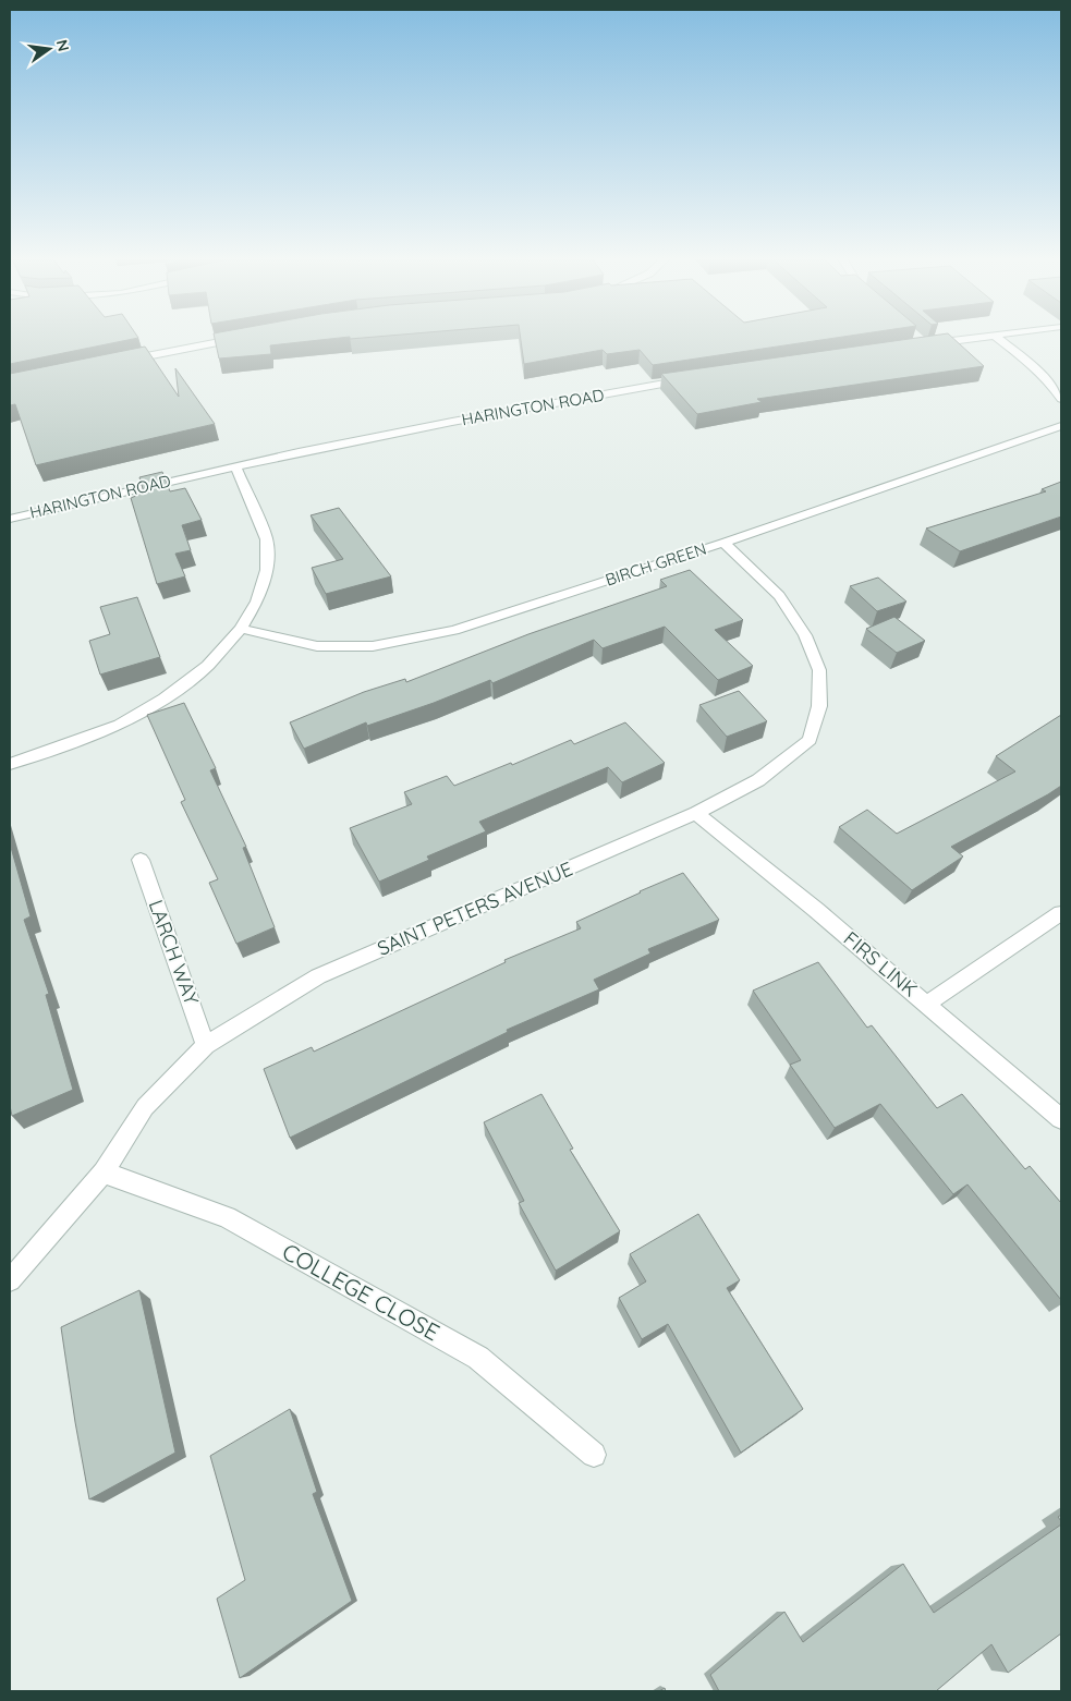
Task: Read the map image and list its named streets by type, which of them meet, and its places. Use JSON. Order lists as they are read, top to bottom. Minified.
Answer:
{"streets":{"street":["HARINGTON ROAD","BIRCH GREEN","SAINT PETERS AVENUE","LARCH WAY","FIRS LINK","COLLEGE CLOSE"]},"crossings":[["BIRCH GREEN","SAINT PETERS AVENUE"],["SAINT PETERS AVENUE","LARCH WAY"],["SAINT PETERS AVENUE","FIRS LINK"],["SAINT PETERS AVENUE","COLLEGE CLOSE"]],"north":"right"}
